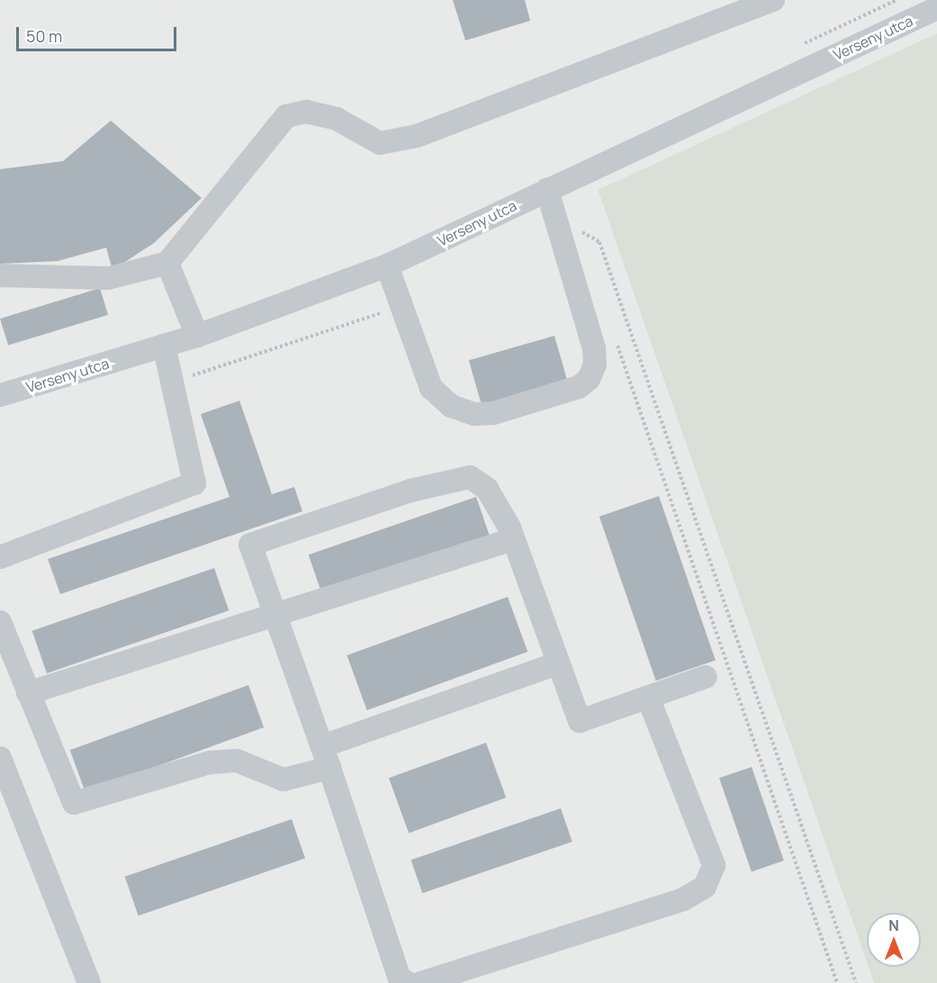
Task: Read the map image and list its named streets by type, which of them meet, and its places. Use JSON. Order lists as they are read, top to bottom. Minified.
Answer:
{"streets":{"street":["Verseny utca"]},"scale_bar":"50 m","north":"top"}
